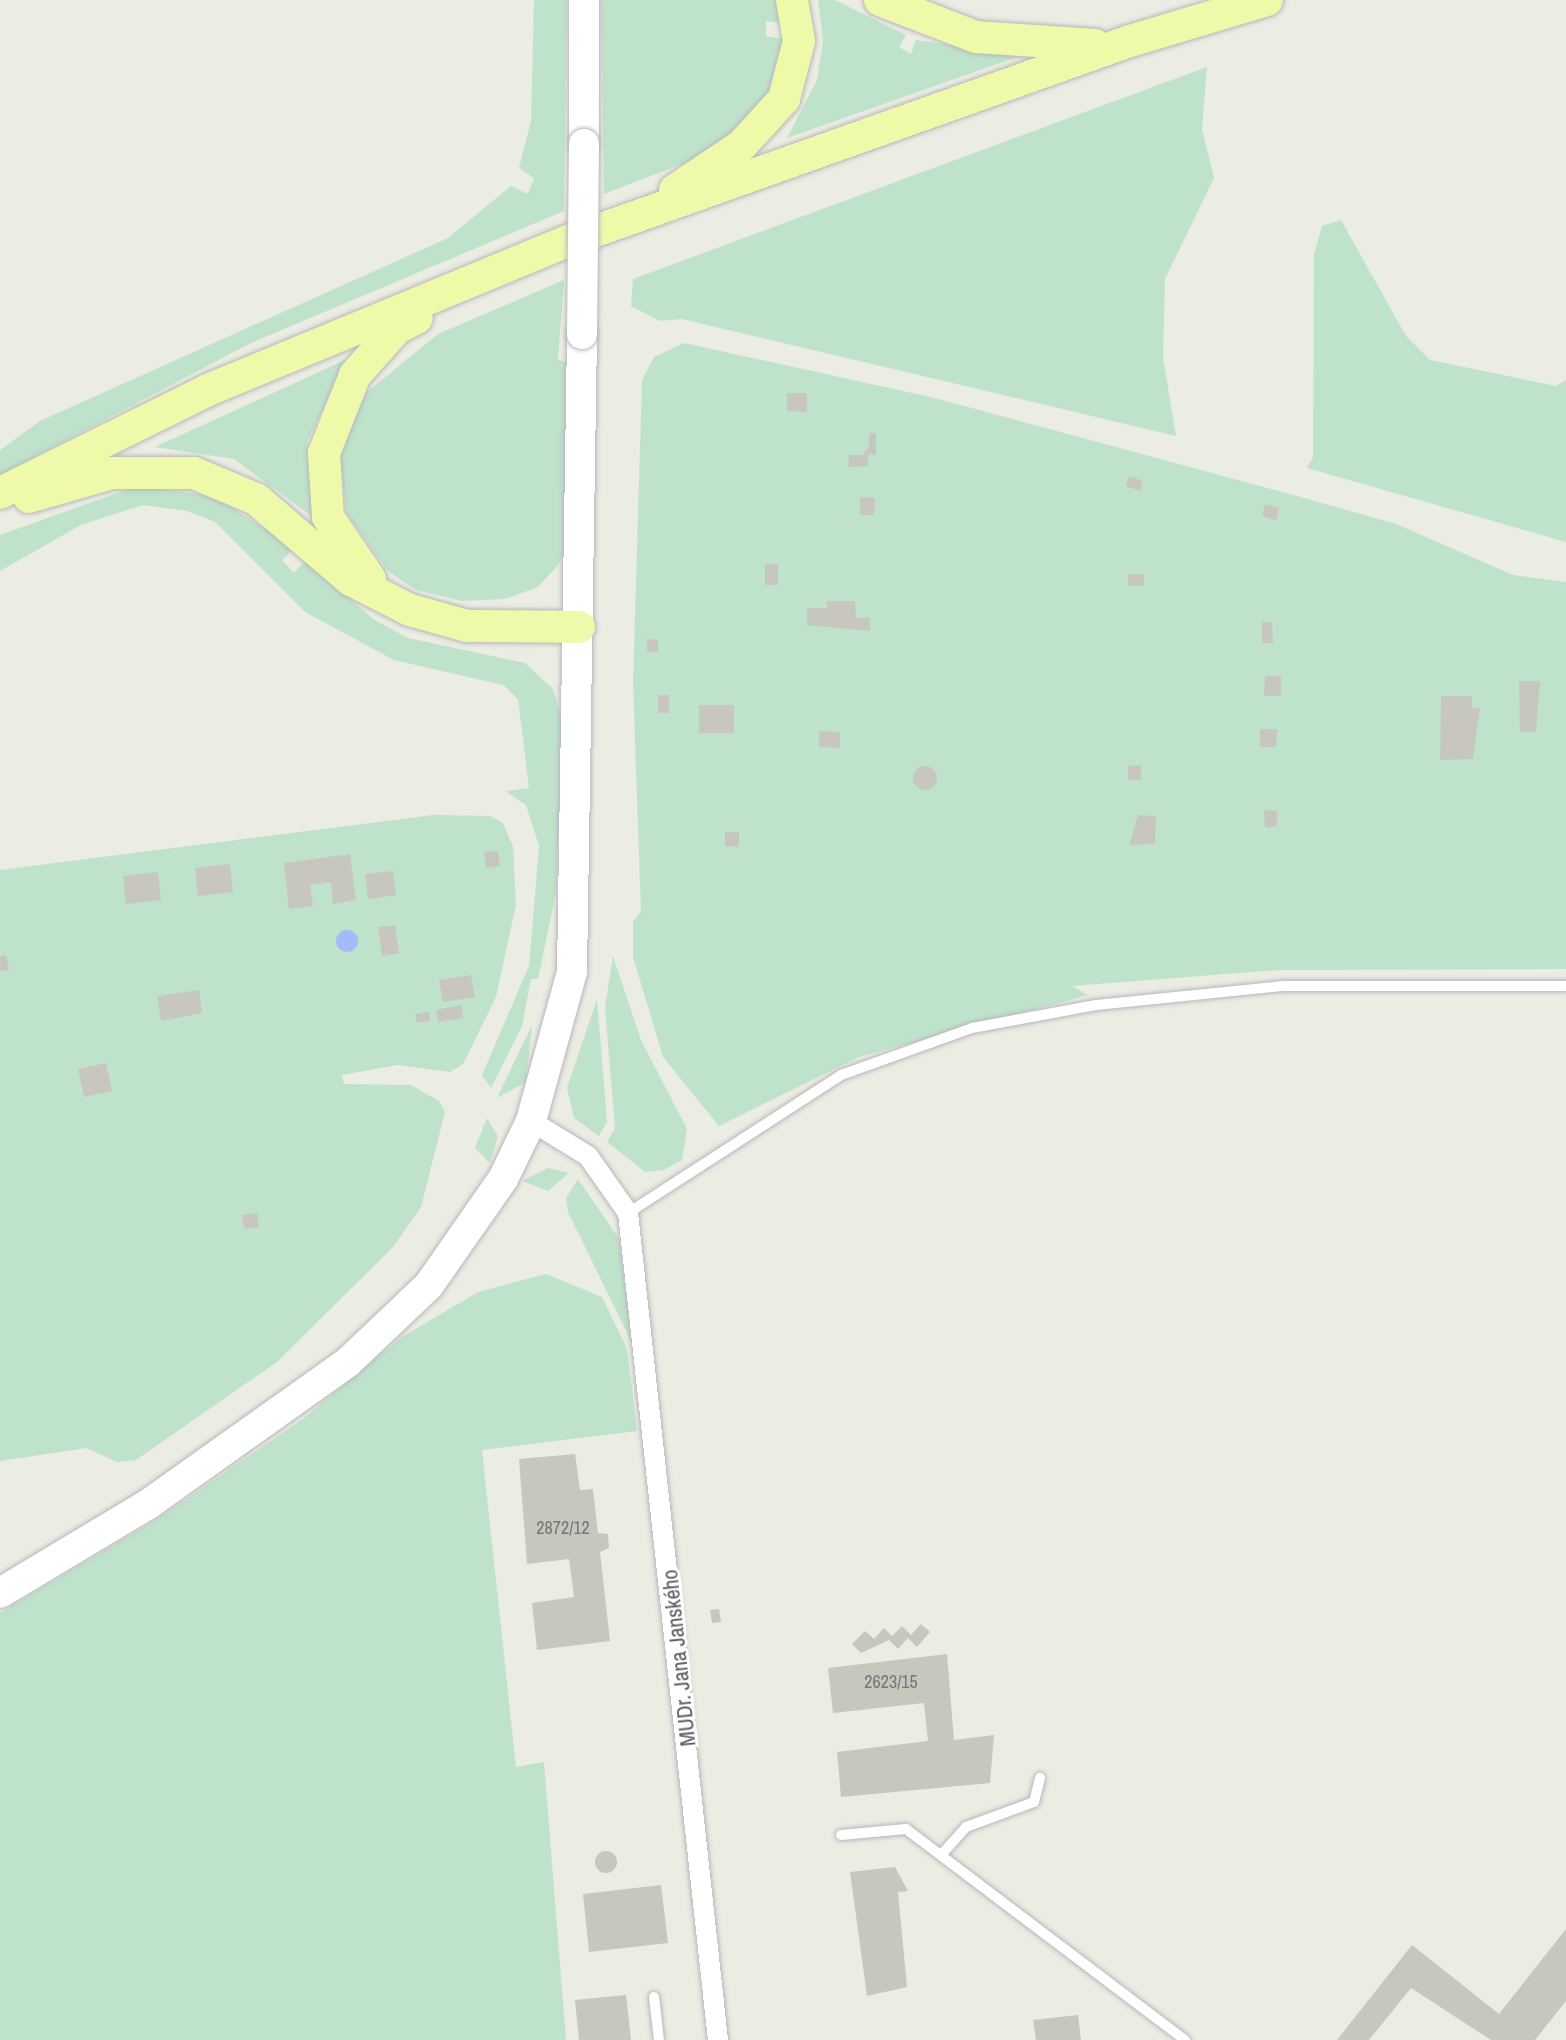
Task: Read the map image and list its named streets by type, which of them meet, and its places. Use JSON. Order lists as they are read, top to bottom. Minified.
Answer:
{"streets":{"street":["MUDr. Jana Janského"]},"house_numbers":["2872/12","2623/15"]}
